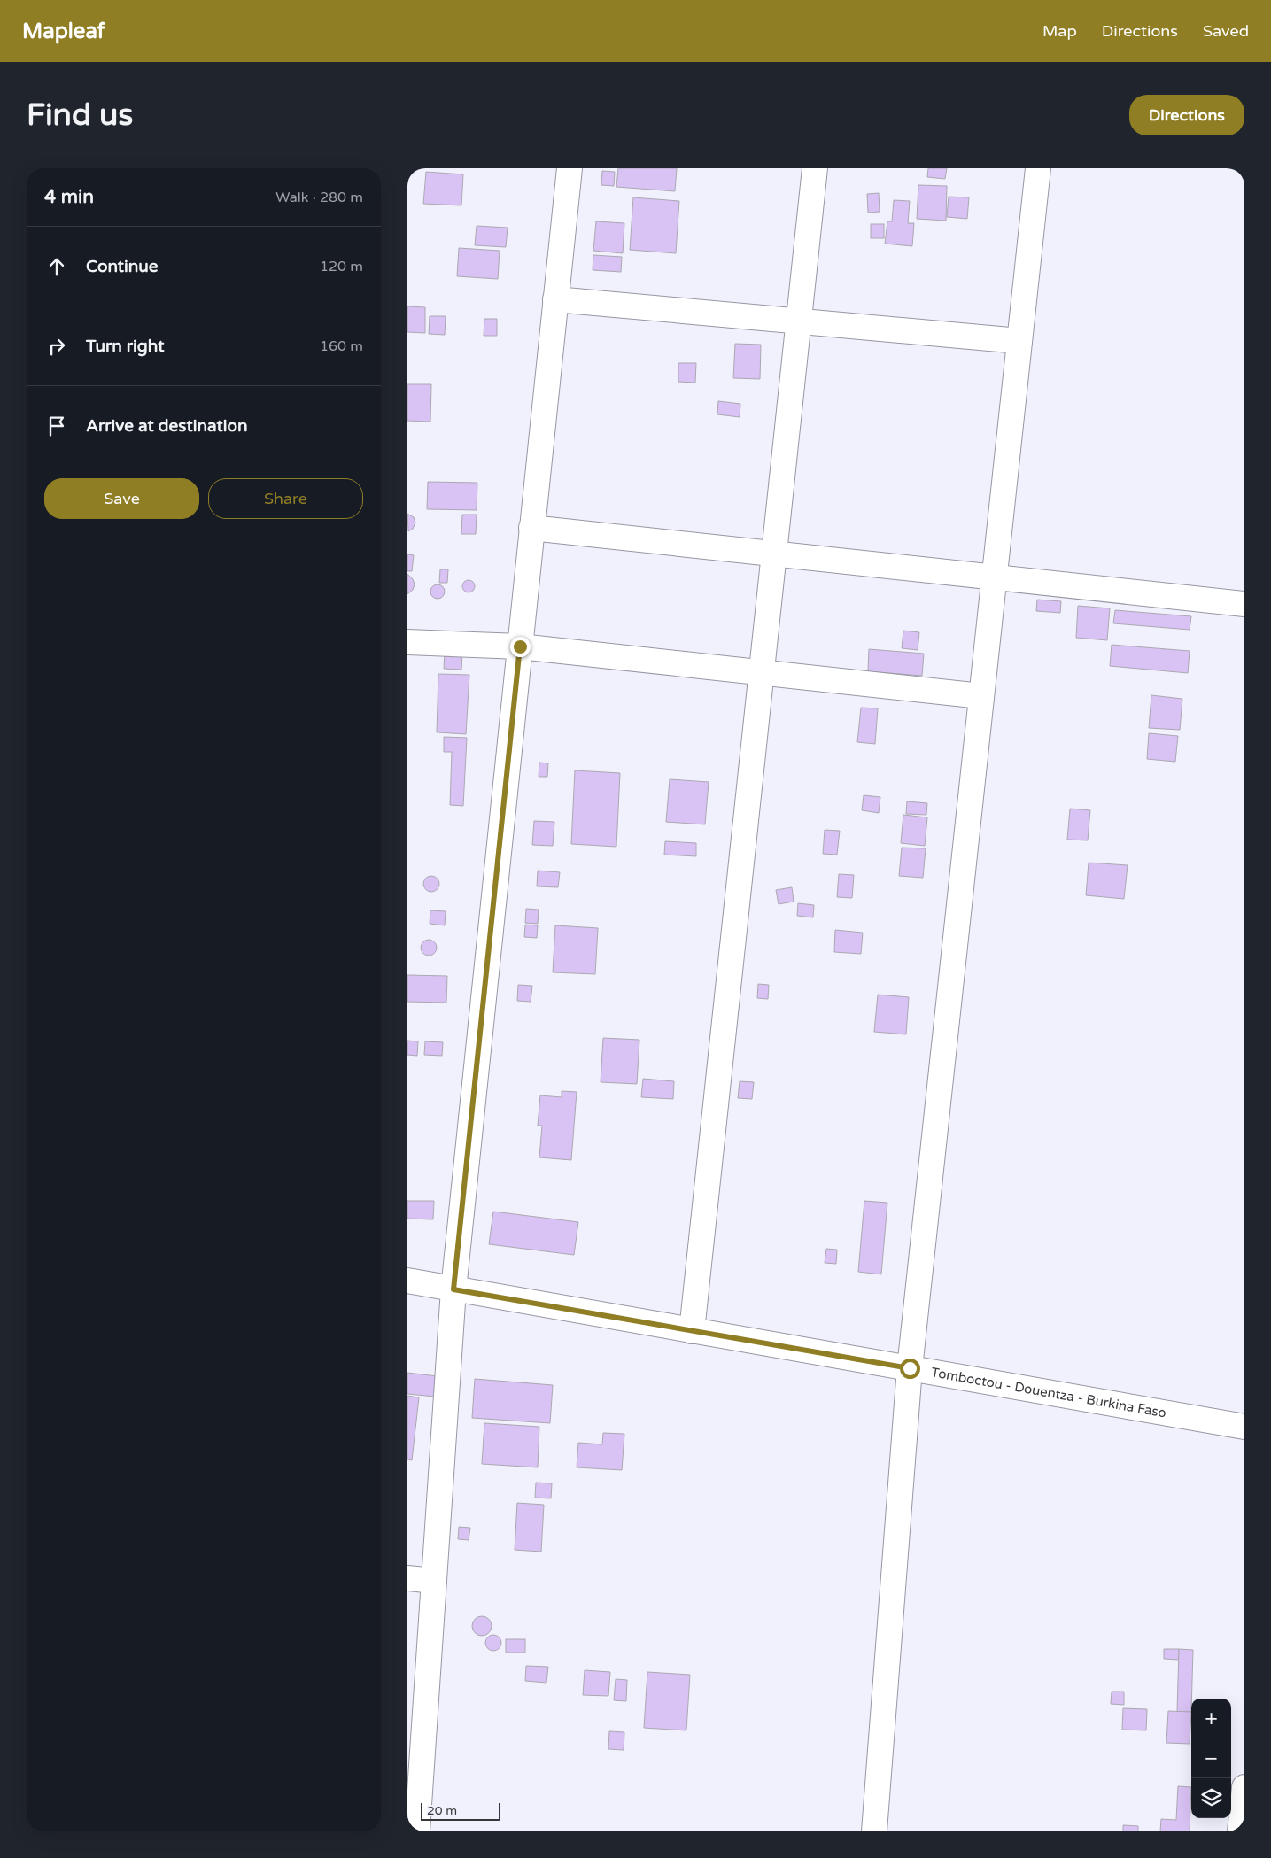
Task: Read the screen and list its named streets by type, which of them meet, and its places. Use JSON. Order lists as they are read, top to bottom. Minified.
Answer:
{"streets":{"street":["Tomboctou - Douentza - Burkina Faso"]},"scale_bar":"20 m","page":{"header":"Mapleaf","nav":["Map","Directions","Saved"],"buttons":["Directions",["Save","Share"]],"title":"Find us","heading":["4 min","Walk · 280 m"],"list":[["Continue","120 m"],["Turn right","160 m"],"Arrive at destination"],"map_buttons":["+","−"],"scale":"20 m"}}
